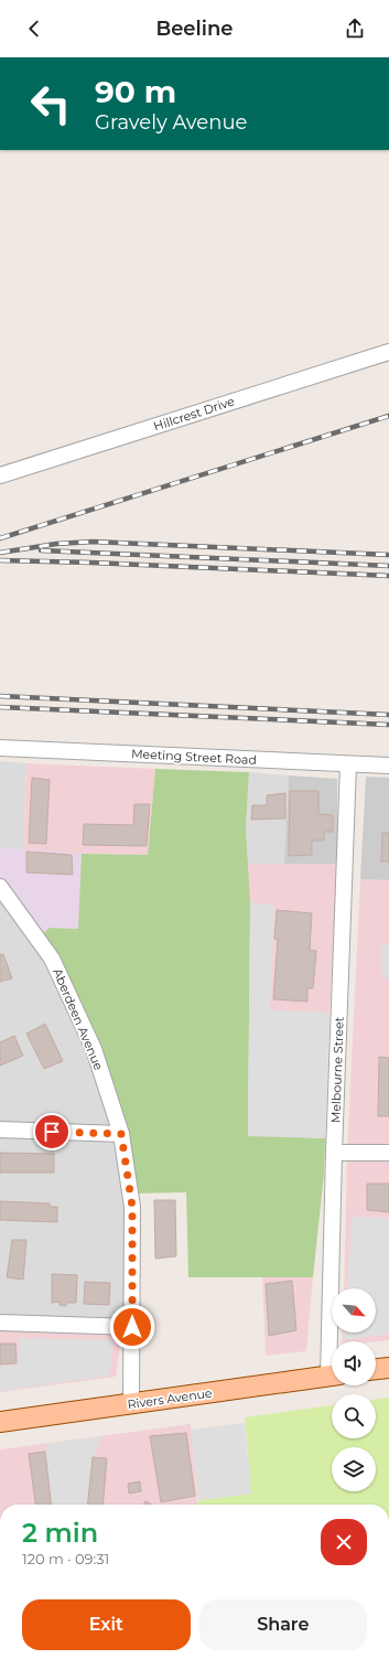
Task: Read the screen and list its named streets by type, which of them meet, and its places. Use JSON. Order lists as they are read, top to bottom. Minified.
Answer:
{"streets":{"main road":["Rivers Avenue"],"street":["Hillcrest Drive","Meeting Street Road","Aberdeen Avenue","Melbourne Street"]},"crossings":[["Meeting Street Road","Melbourne Street"],["Aberdeen Avenue","Rivers Avenue"]],"north":"bottom right","page":{"header":"Beeline","turn":["90 m","Gravely Avenue"],"heading":["2 min","120 m · 09:31"],"buttons":["Exit","Share"]}}
